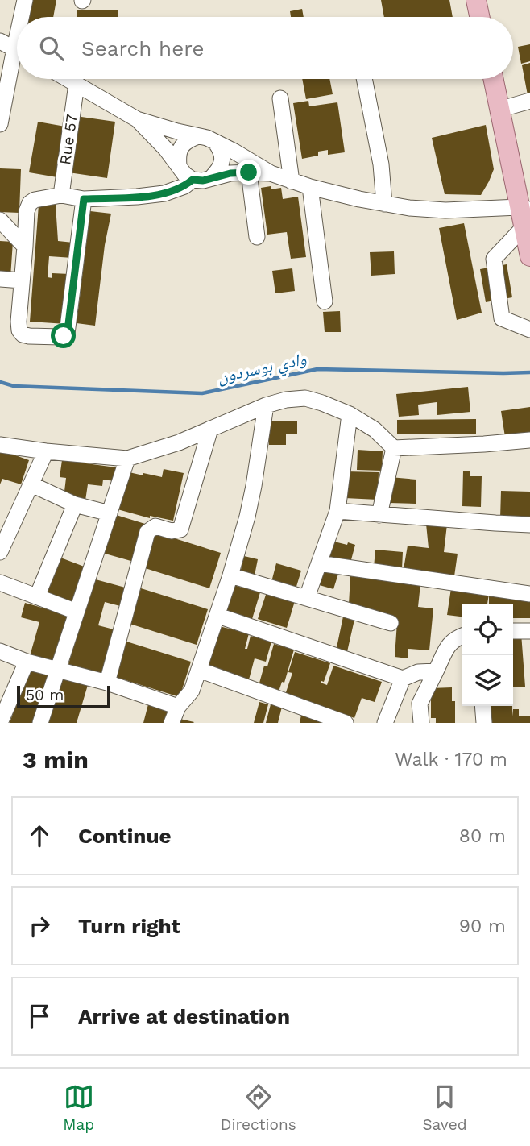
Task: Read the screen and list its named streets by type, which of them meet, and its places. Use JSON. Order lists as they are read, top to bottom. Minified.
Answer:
{"streets":{"street":["Rue 57"]},"water":["وادي بوسردون"],"scale_bar":"50 m","page":{"search":"Search here","scale":"50 m","heading":["3 min","Walk · 170 m"],"list":[["Continue","80 m"],["Turn right","90 m"],"Arrive at destination"],"nav":["Map","Directions","Saved"]}}
